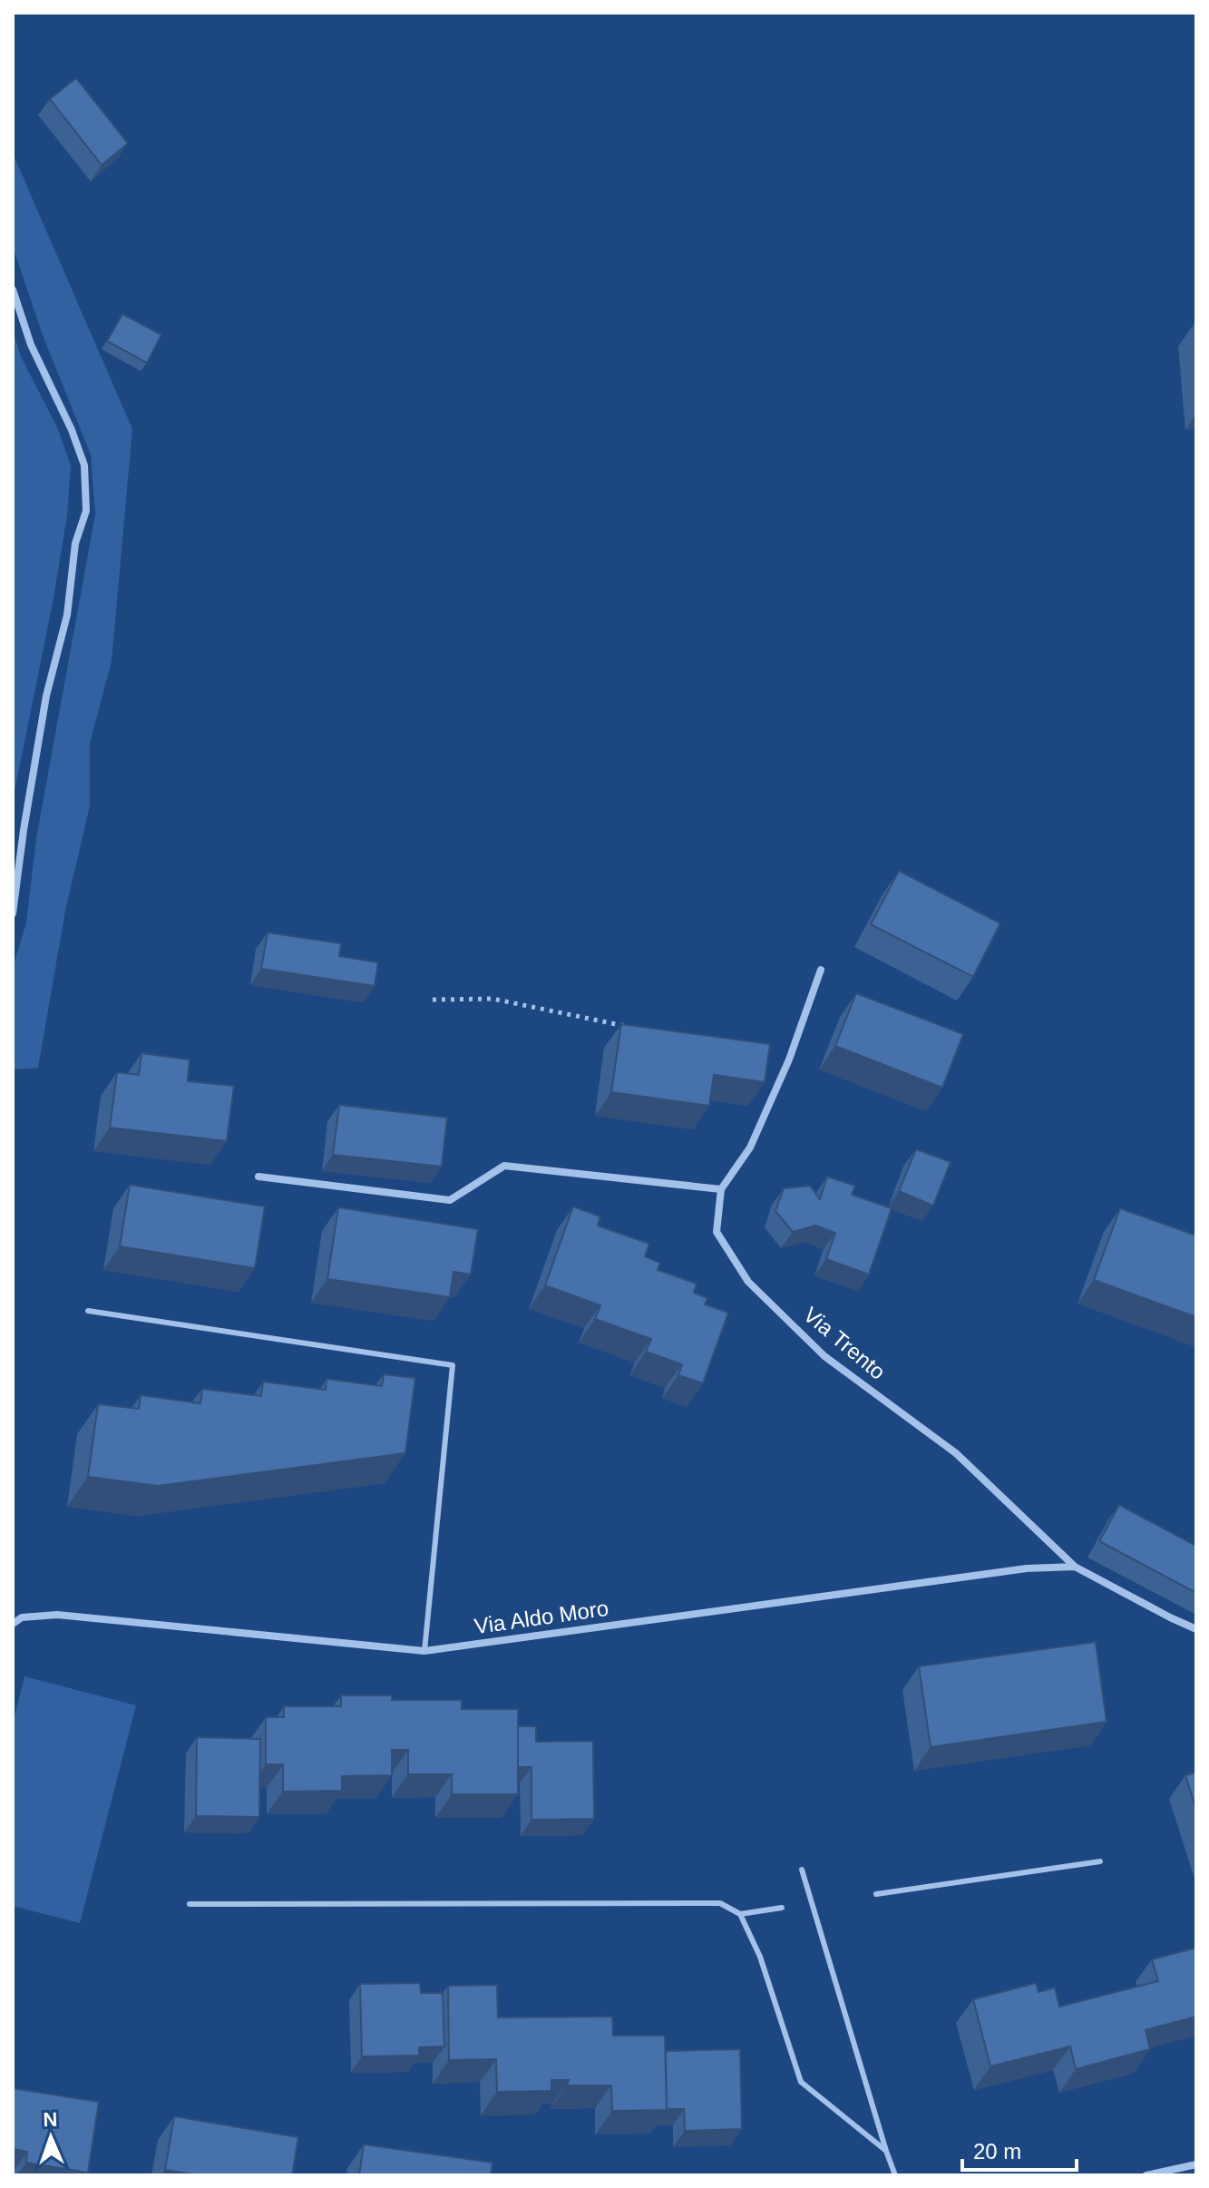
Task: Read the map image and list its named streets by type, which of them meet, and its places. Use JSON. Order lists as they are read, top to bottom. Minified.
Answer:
{"streets":{"street":["Via Trento","Via Aldo Moro"]},"crossings":[["Via Trento","Via Aldo Moro"]],"scale_bar":"20 m","north":"top"}
